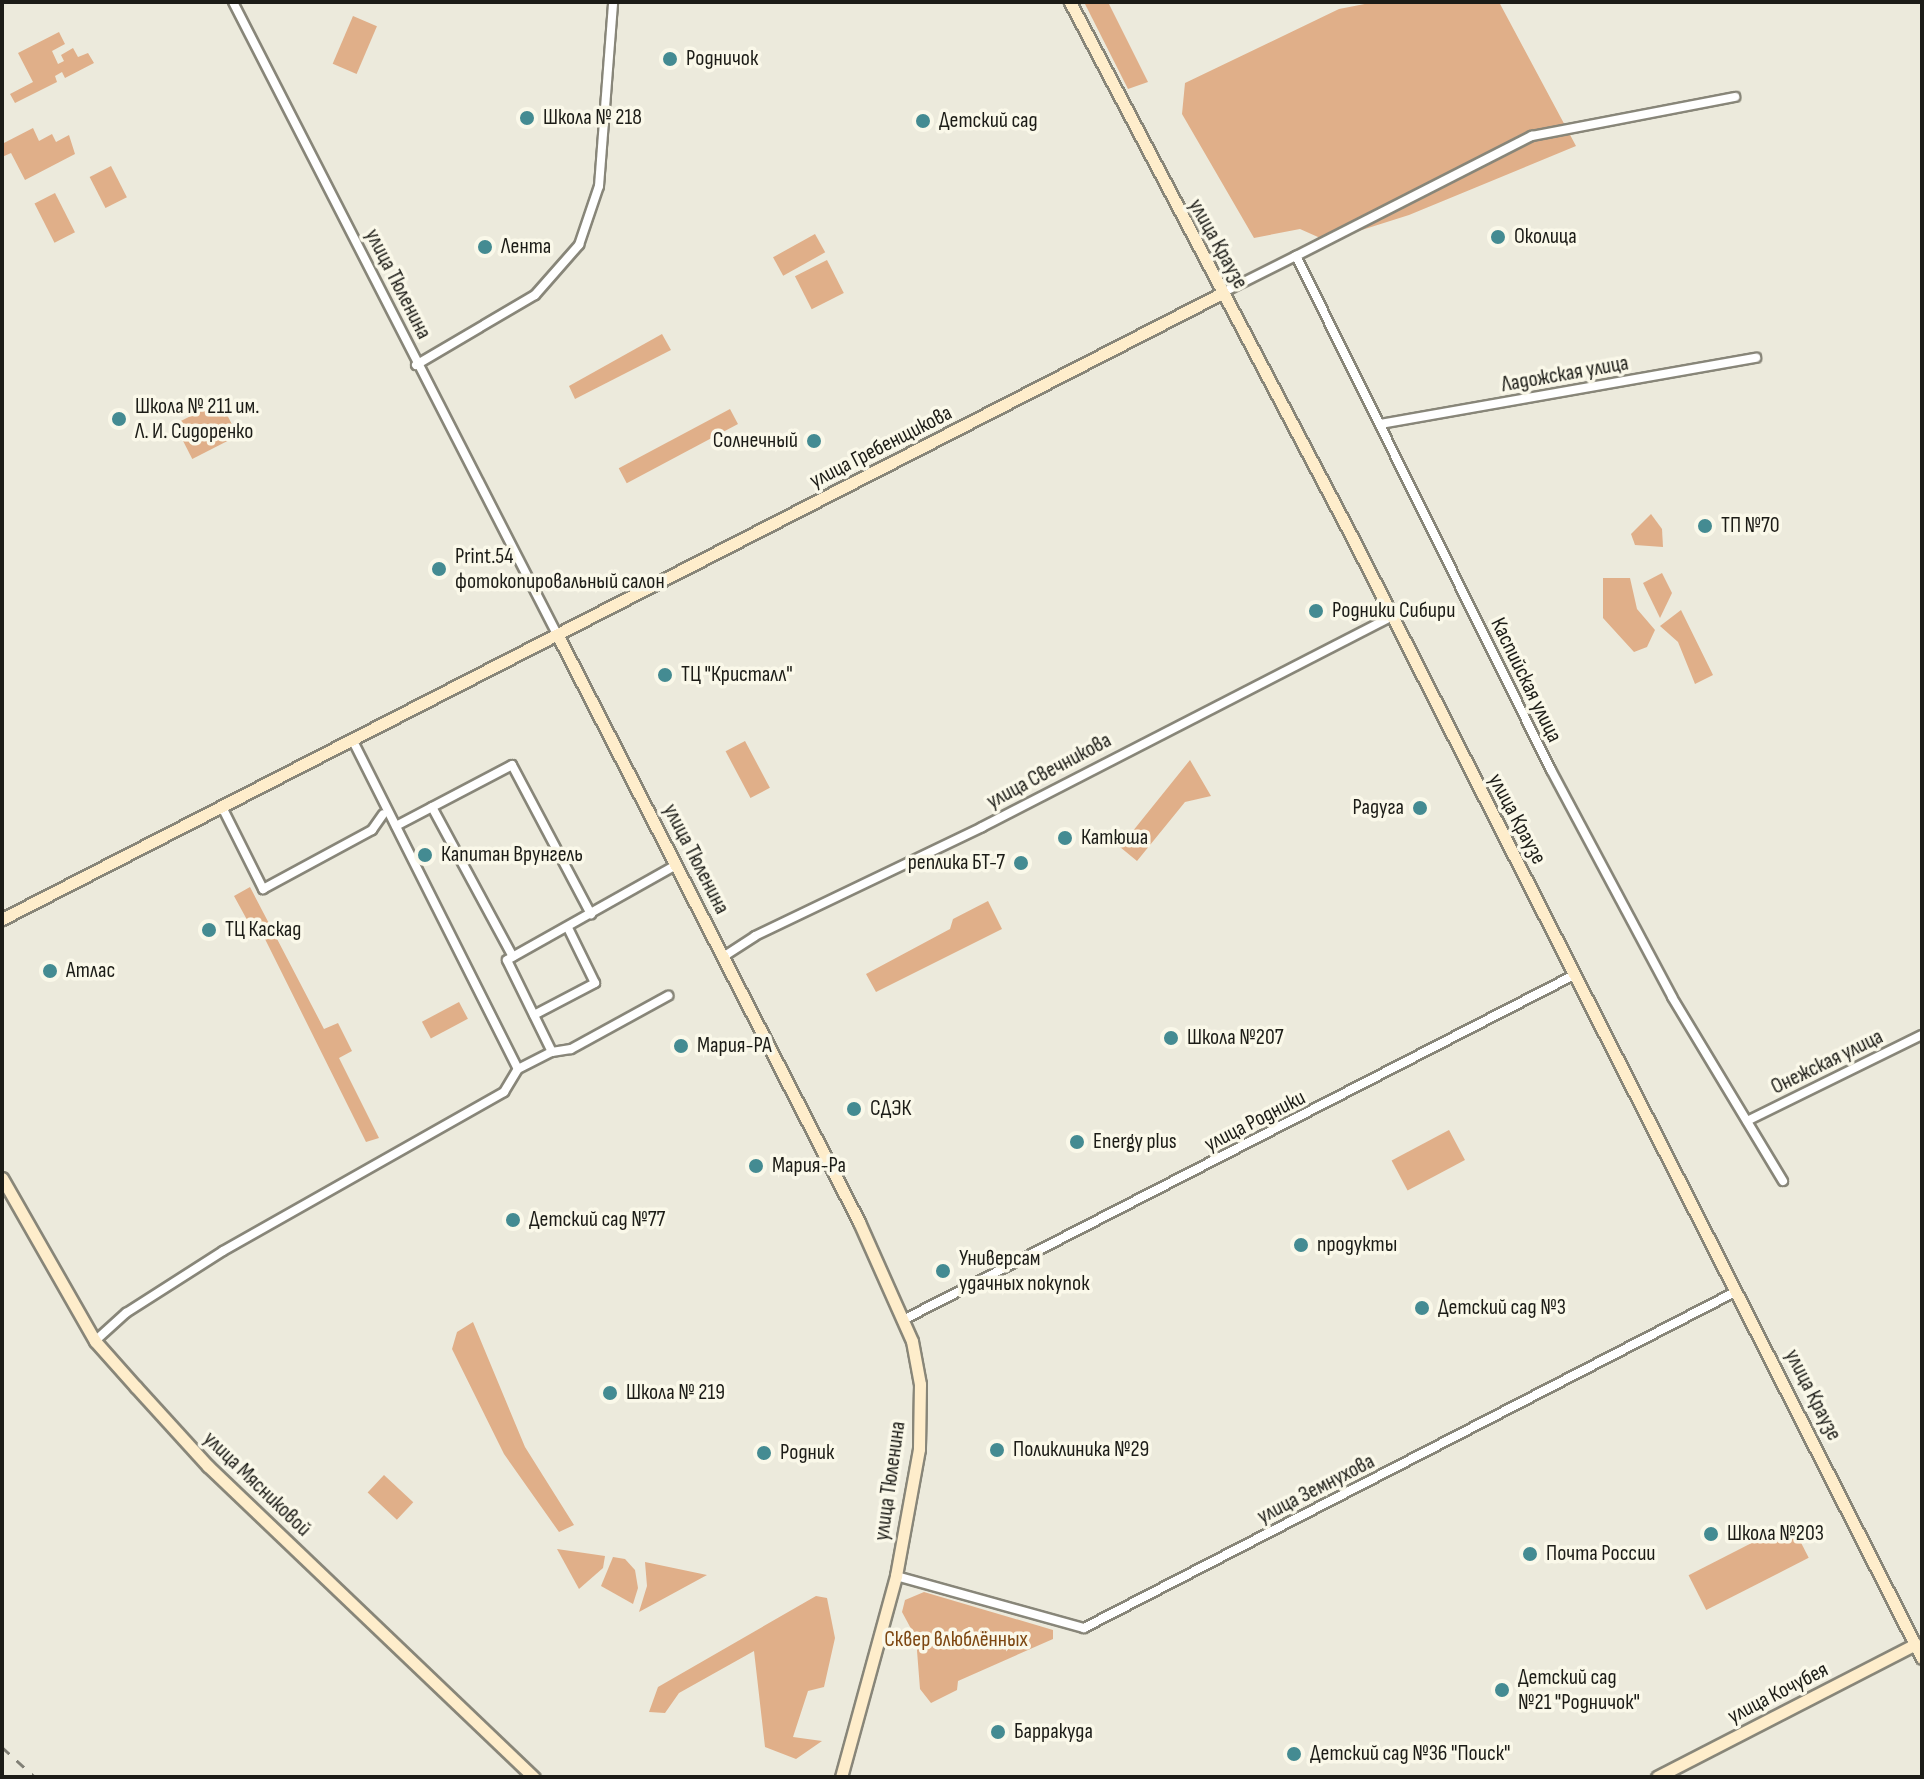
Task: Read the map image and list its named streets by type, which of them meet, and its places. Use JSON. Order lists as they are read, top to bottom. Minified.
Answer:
{"streets":{"street":["улица Краузе","улица Тюленина","Ладожская улица","улица Гребенщикова","Каспийская улица","улица Свечникова","Онежская улица","улица Родники","улица Мясниковой","улица Земнухова","улица Кочубея"]},"crossings":[["улица Краузе","улица Гребенщикова"],["улица Краузе","улица Свечникова"],["улица Краузе","улица Родники"],["улица Краузе","улица Земнухова"],["улица Краузе","улица Кочубея"],["улица Тюленина","улица Гребенщикова"],["улица Тюленина","улица Свечникова"],["улица Тюленина","улица Родники"],["улица Тюленина","улица Земнухова"],["Ладожская улица","Каспийская улица"],["Каспийская улица","Онежская улица"]],"parks":["Сквер влюблённых"],"places":["Родничок","Школа № 218","Детский сад","Околица","Лента","Школа № 211 им. Л. И. Сидоренко","Солнечный","ТП №70","Print.54 фотокопировальный салон","Родники Сибири","ТЦ \"Кристалл\"","Радуга","Катюша","Капитан Врунгель","реплика БТ-7","ТЦ Каскад","Атлас","Школа №207","Мария-РА","СДЭК","Energy plus","Мария-Ра","Детский сад №77","продукты","Универсам удачных покупок","Детский сад №3","Школа № 219","Поликлиника №29","Родник","Школа №203","Почта России","Детский сад №21 \"Родничок\"","Барракуда","Детский сад №36 \"Поиск\""]}
